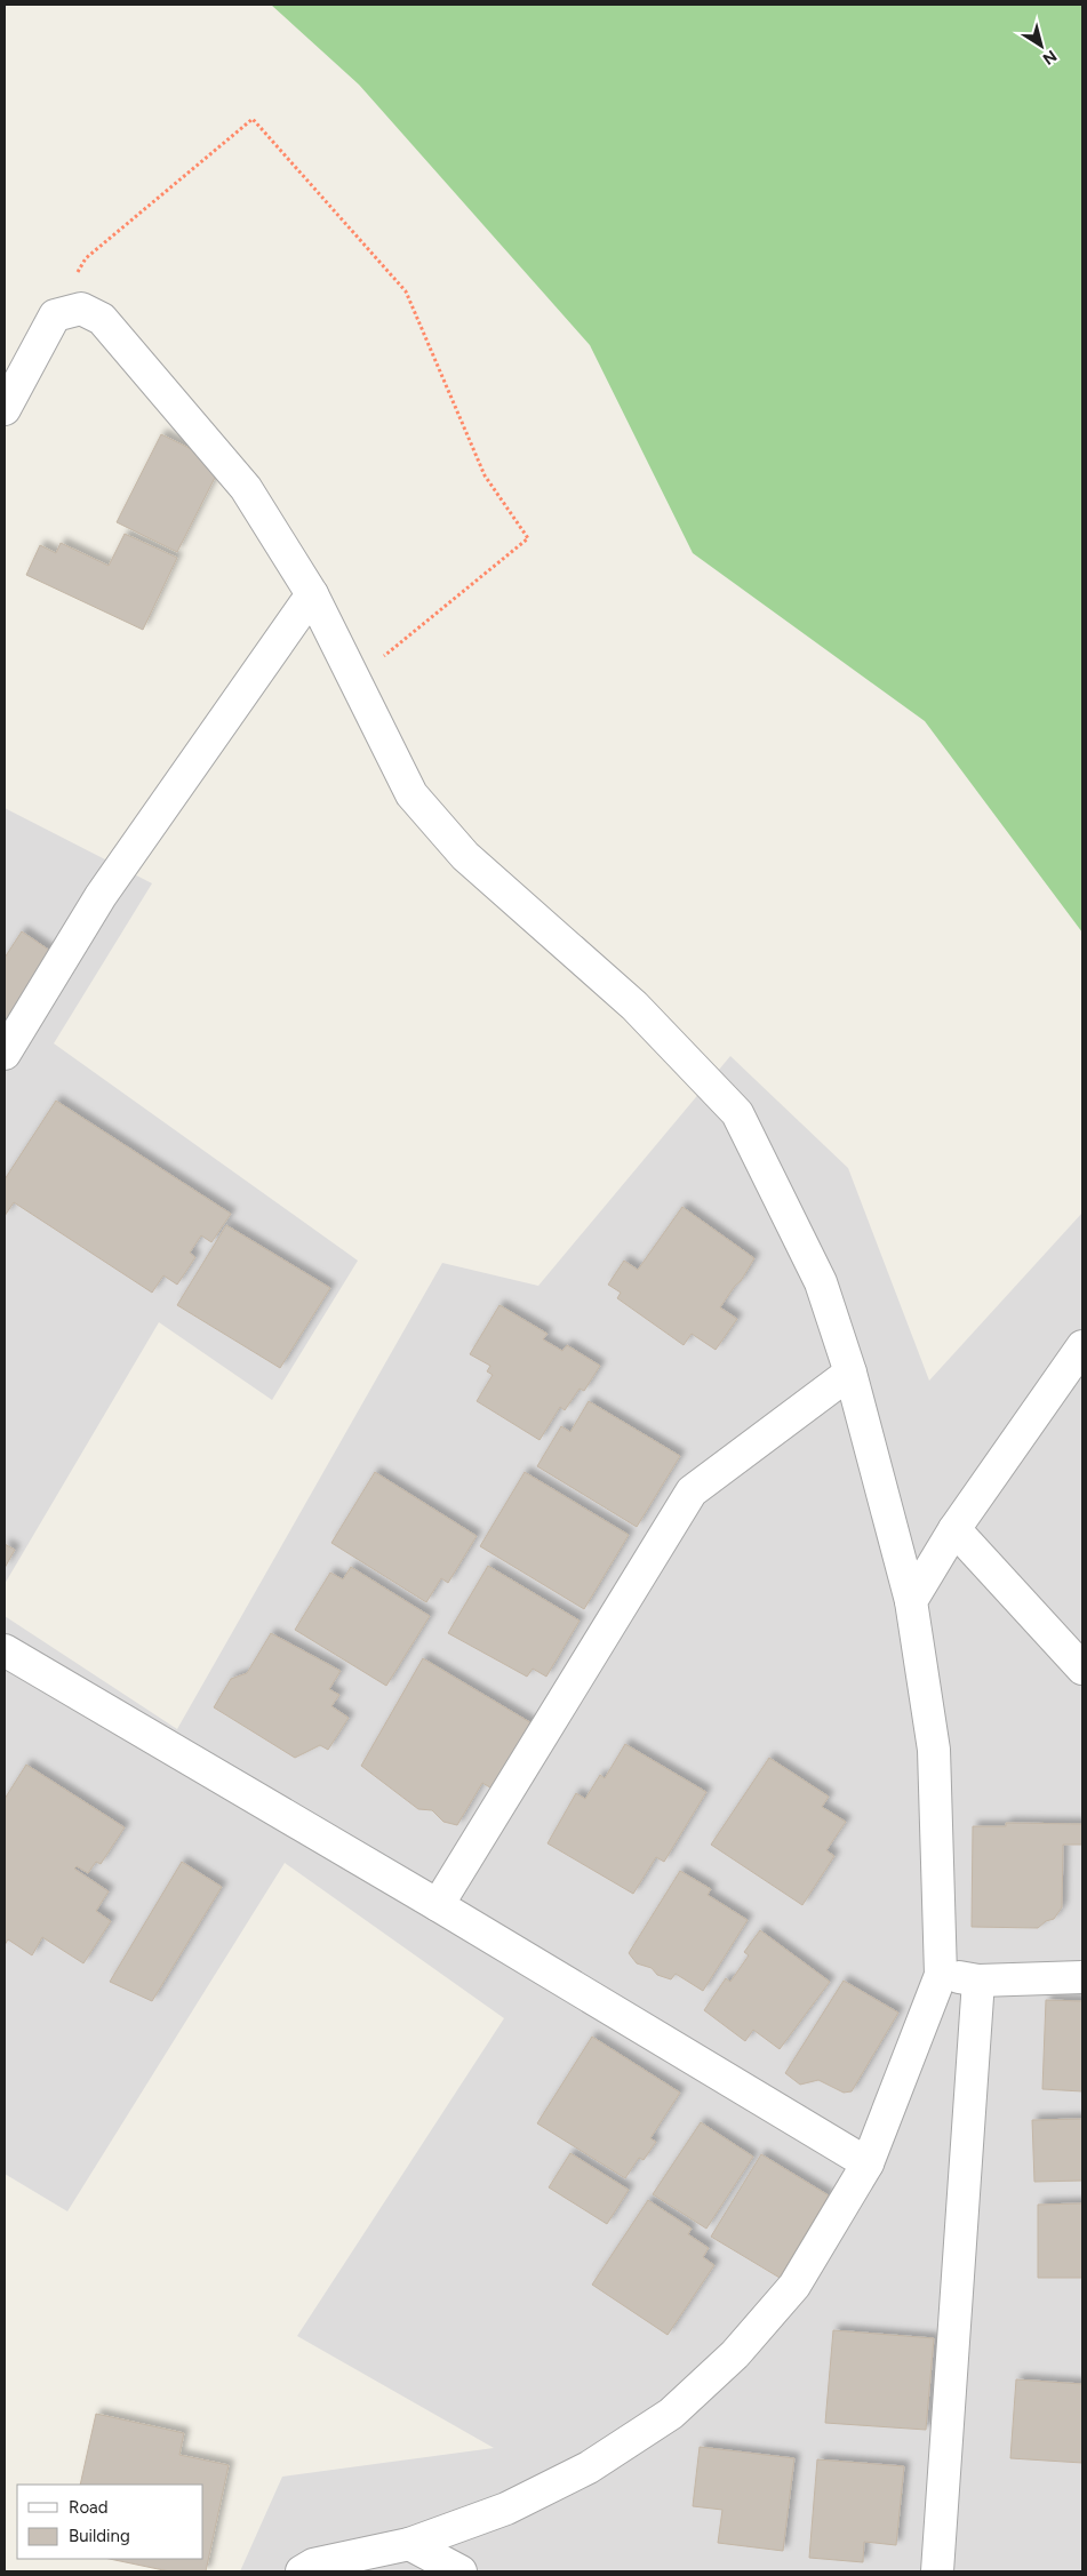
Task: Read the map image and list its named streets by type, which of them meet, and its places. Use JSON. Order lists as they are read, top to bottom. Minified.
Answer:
{"legend":["Road","Building"],"north":"bottom right"}
